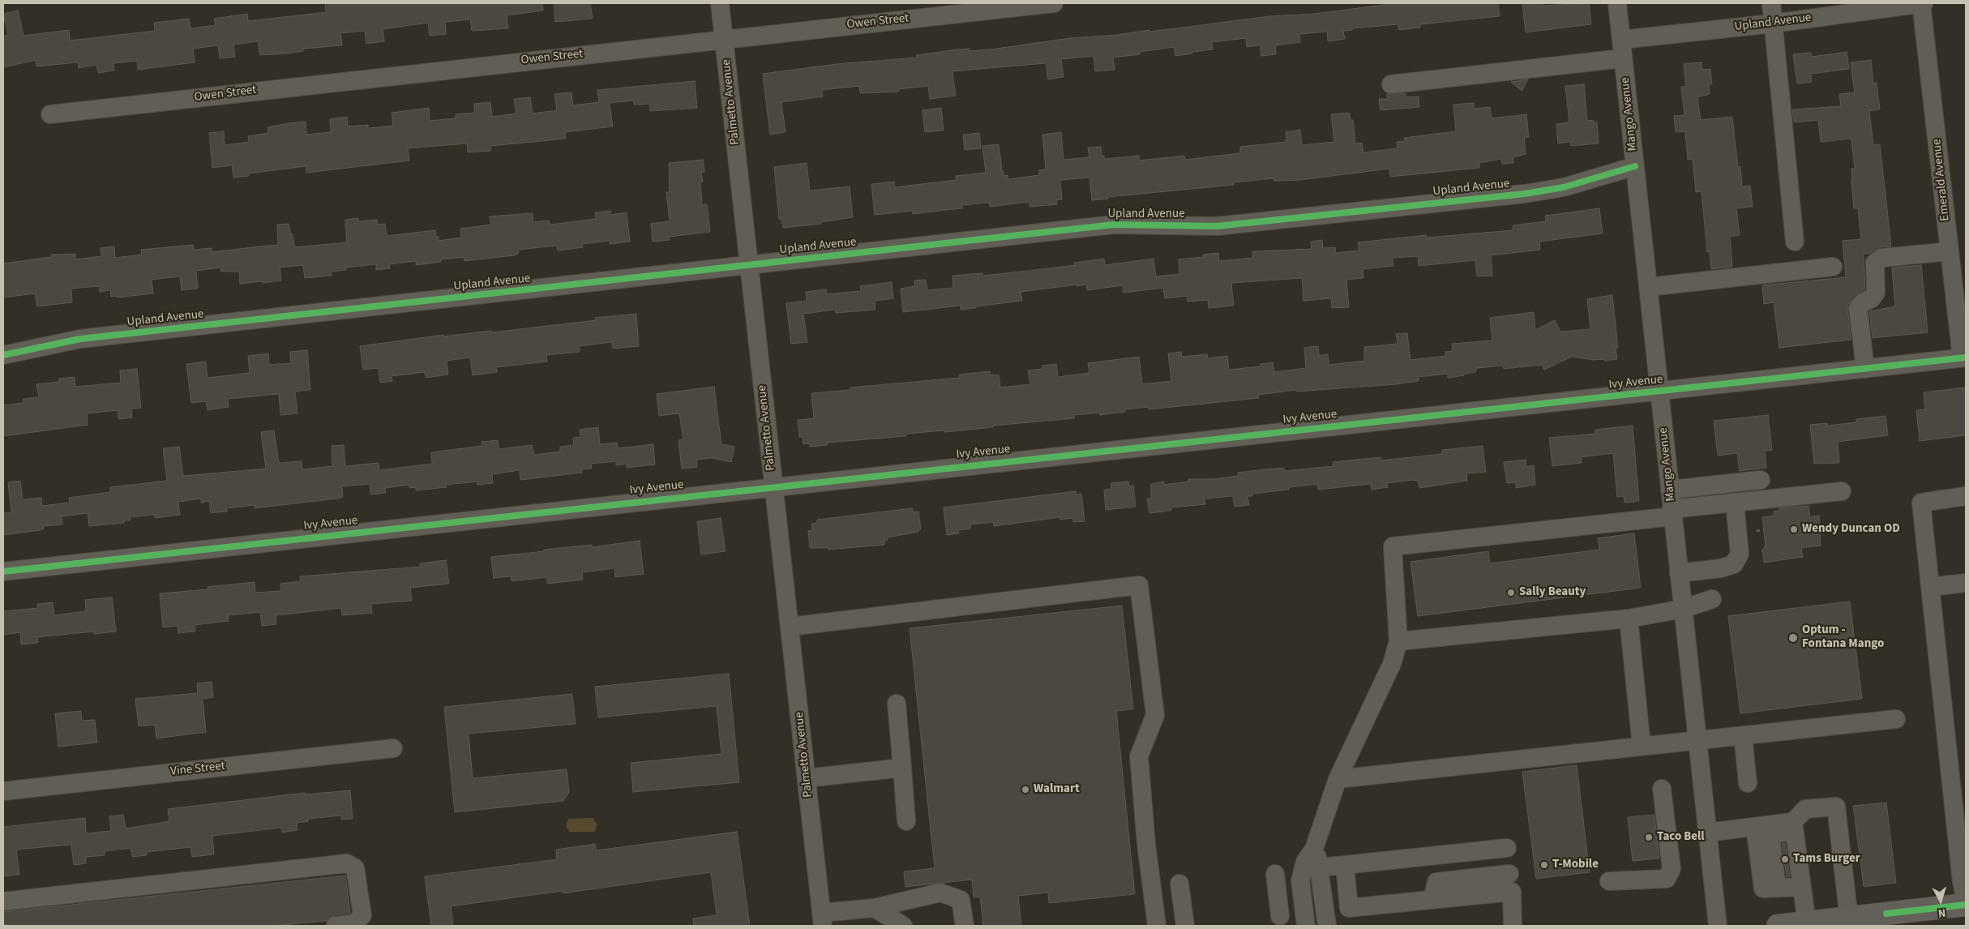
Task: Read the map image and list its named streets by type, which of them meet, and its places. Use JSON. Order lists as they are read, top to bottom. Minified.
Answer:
{"streets":{"street":["Owen Street","Upland Avenue","Palmetto Avenue","Mango Avenue","Emerald Avenue","Ivy Avenue","Vine Street"]},"crossings":[["Owen Street","Palmetto Avenue"],["Upland Avenue","Palmetto Avenue"],["Upland Avenue","Mango Avenue"],["Upland Avenue","Emerald Avenue"],["Palmetto Avenue","Ivy Avenue"],["Mango Avenue","Ivy Avenue"],["Emerald Avenue","Ivy Avenue"]],"places":["Wendy Duncan OD","Sally Beauty","Optum - Fontana Mango","Walmart","Taco Bell","Tams Burger","T-Mobile"],"north":"bottom"}
